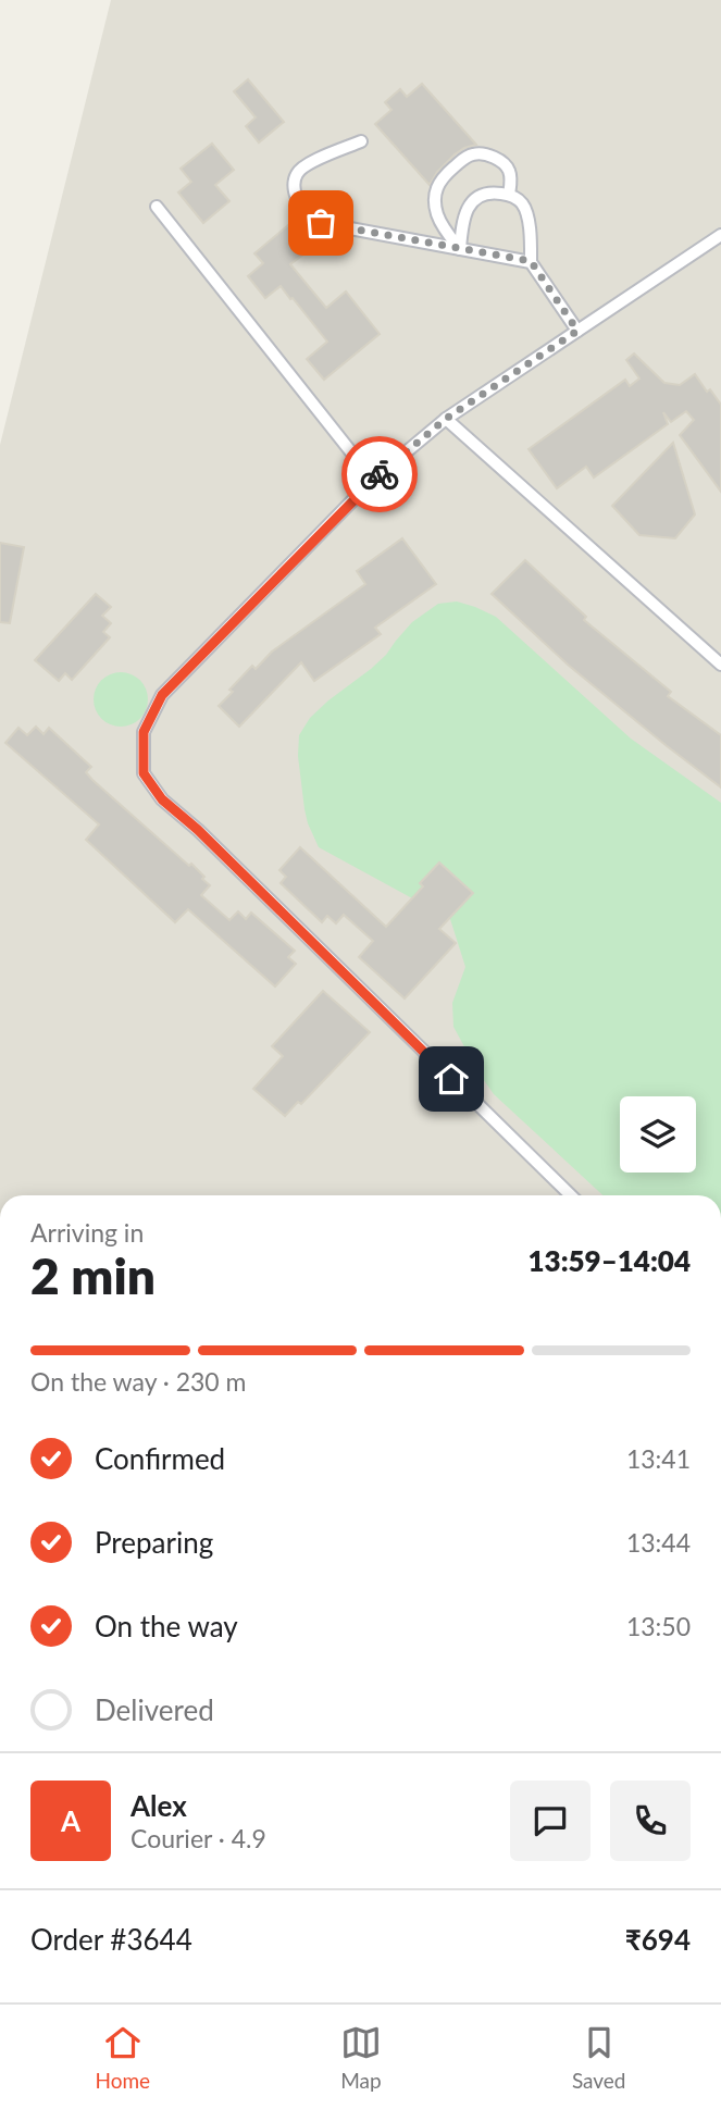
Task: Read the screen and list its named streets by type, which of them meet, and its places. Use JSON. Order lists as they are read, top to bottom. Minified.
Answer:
{"page":{"heading":["2 min","Arriving in","13:59–14:04"],"panel":["Alex","Courier · 4.9","Order #3644","₹694"],"bar":"On the way · 230 m","list":[["Confirmed","13:41"],["Preparing","13:44"],["On the way","13:50"],"Delivered"],"round":"A","tabs":["Home","Map","Saved"]}}
